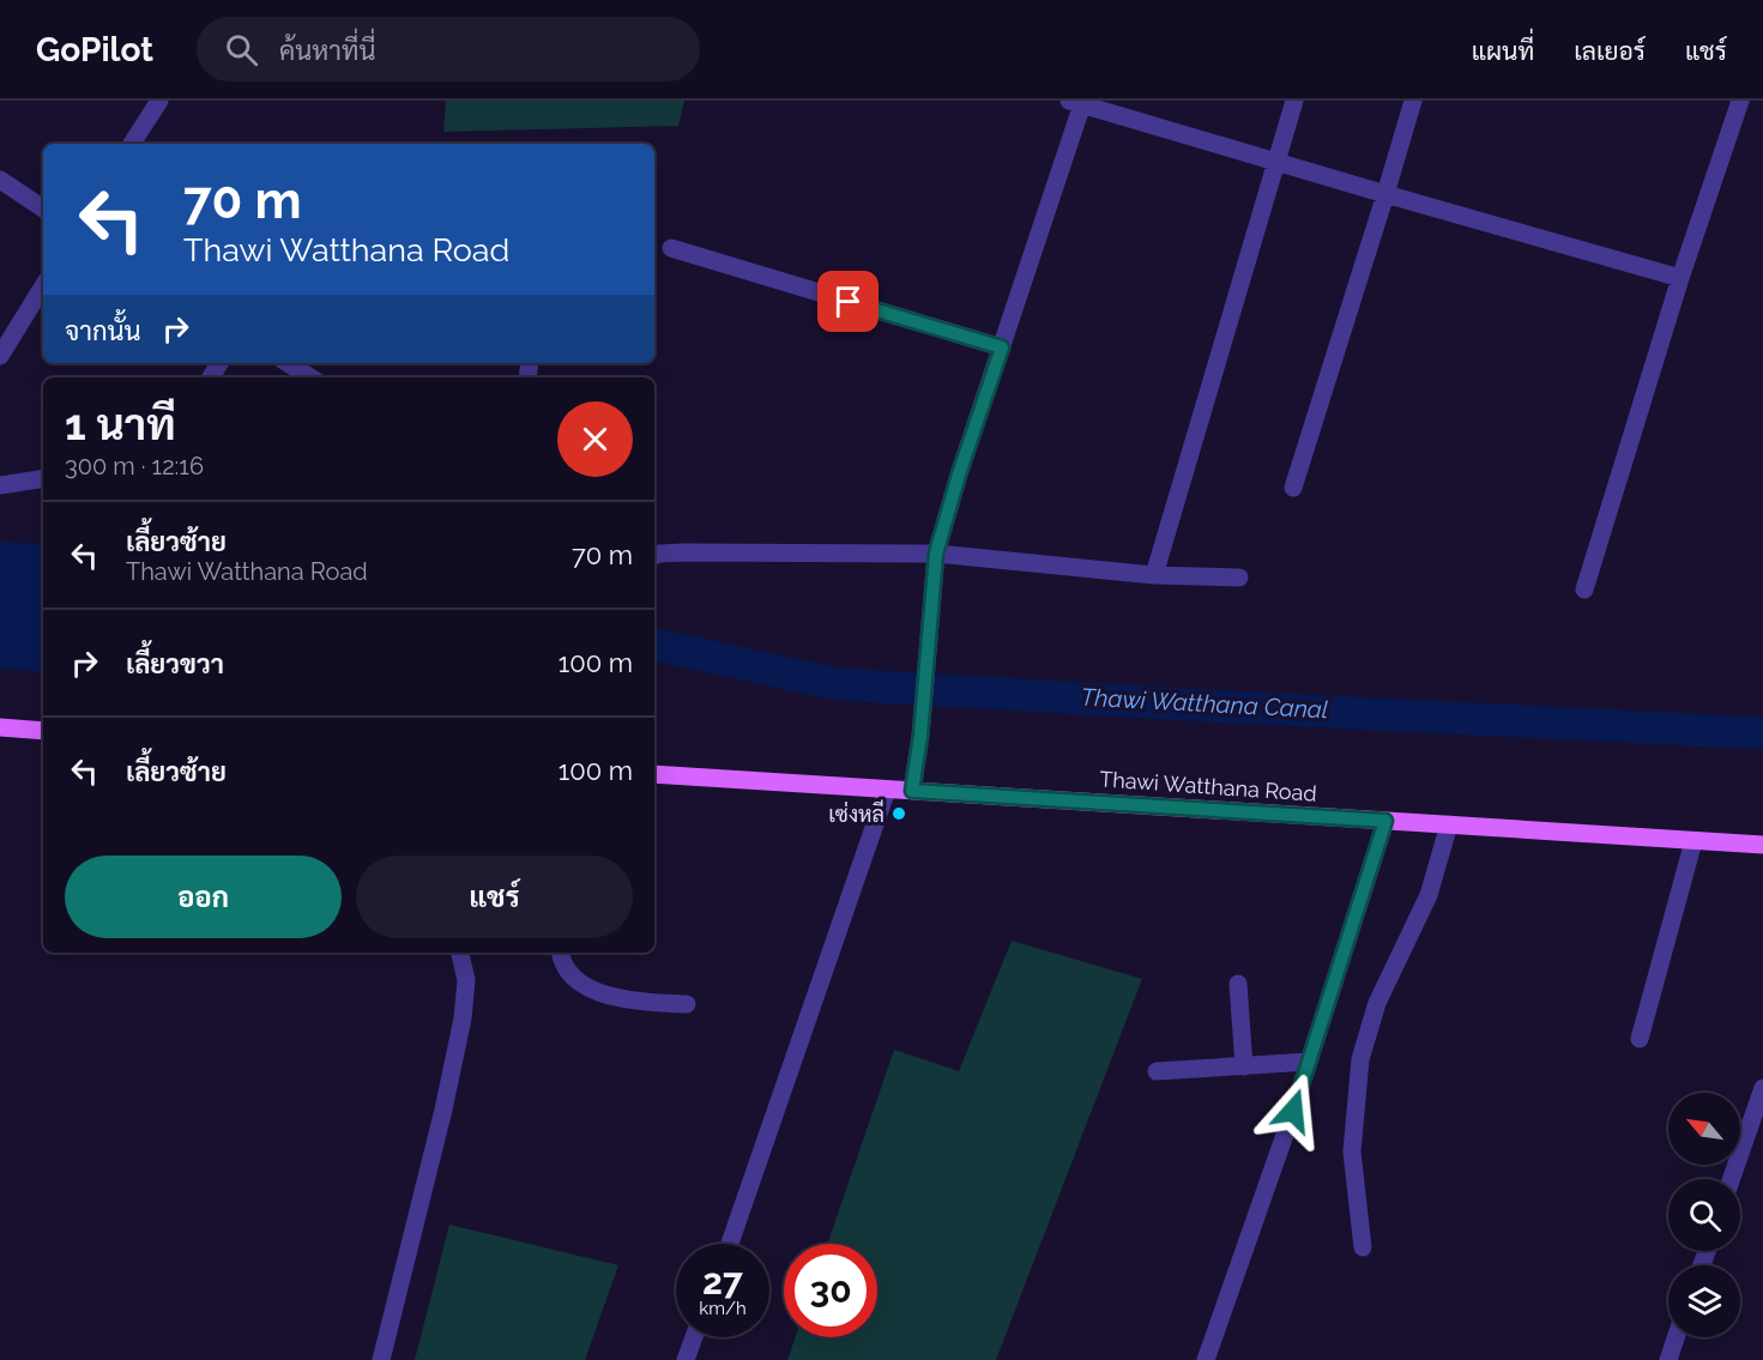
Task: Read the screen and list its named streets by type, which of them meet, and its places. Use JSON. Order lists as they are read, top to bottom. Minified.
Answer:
{"streets":{"main road":["Thawi Watthana Road"]},"water":["Thawi Watthana Canal"],"places":["เซ่งหลี"],"north":"top left","page":{"header":"GoPilot","search":"ค้นหาที่นี่","nav":["แผนที่","เลเยอร์","แชร์"],"turn":["70 m","Thawi Watthana Road"],"then":"จากนั้น","heading":["1 นาที","300 m · 12:16"],"list":[{"name":"เลี้ยวซ้าย","note":"Thawi Watthana Road","value":"70 m"},{"name":"เลี้ยวขวา","value":"100 m"},{"name":"เลี้ยวซ้าย","value":"100 m"}],"buttons":["ออก","แชร์"],"speed":"27 km/h","limit":"30"}}
